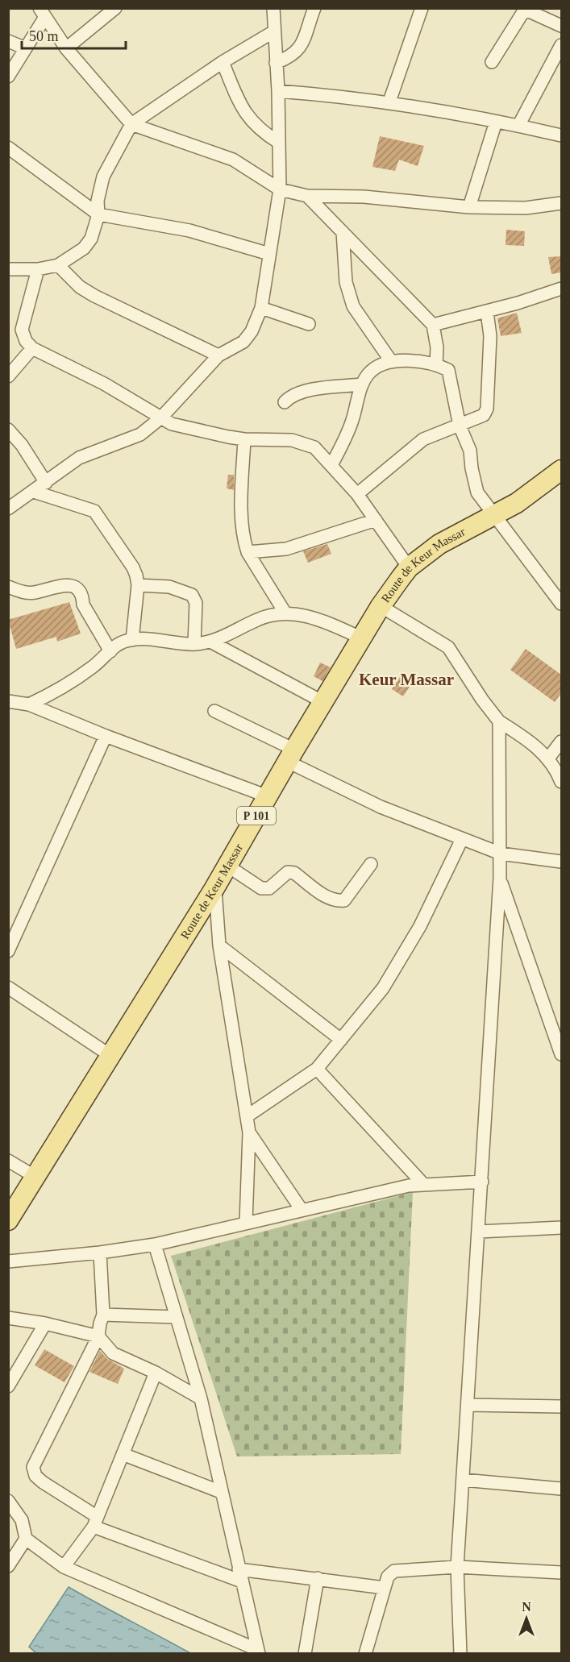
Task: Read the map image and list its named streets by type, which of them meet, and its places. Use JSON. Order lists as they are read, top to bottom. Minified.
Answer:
{"streets":{"main road":["Route de Keur Massar","P 101"]},"districts":["Keur Massar"],"scale_bar":"50 m","north":"top"}
